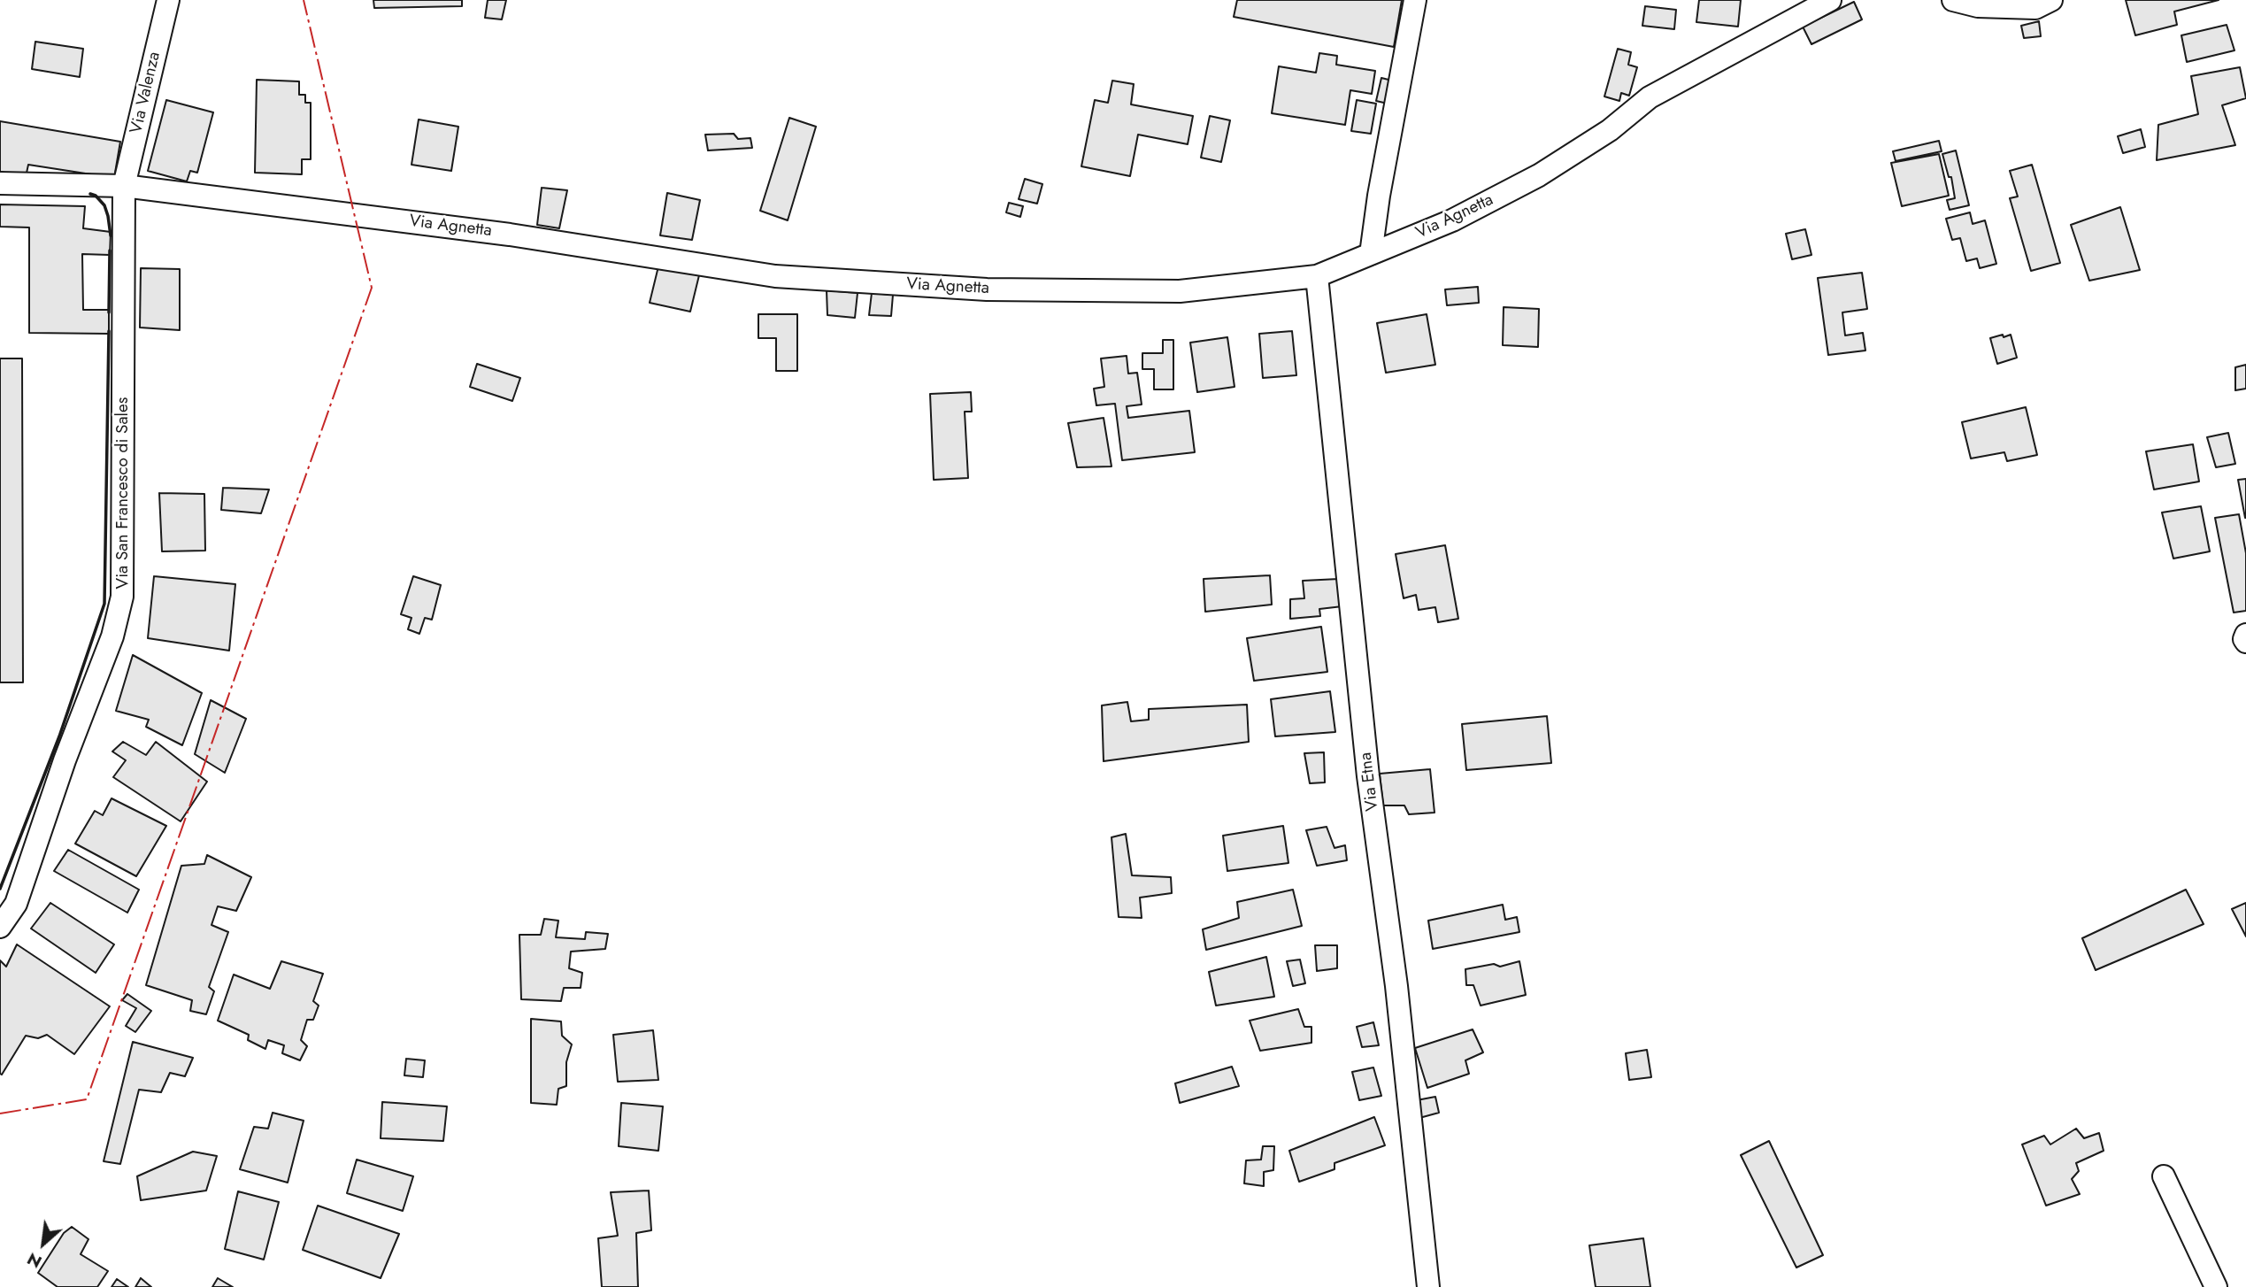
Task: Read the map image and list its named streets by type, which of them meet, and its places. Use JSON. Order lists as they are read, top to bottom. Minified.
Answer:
{"streets":{"street":["Via Valenza","Via Agnetta","Via San Francesco di Sales","Via Etna"]},"crossings":[["Via Valenza","Via Agnetta"],["Via Valenza","Via San Francesco di Sales"],["Via Agnetta","Via San Francesco di Sales"],["Via Agnetta","Via Etna"]],"north":"bottom left"}
